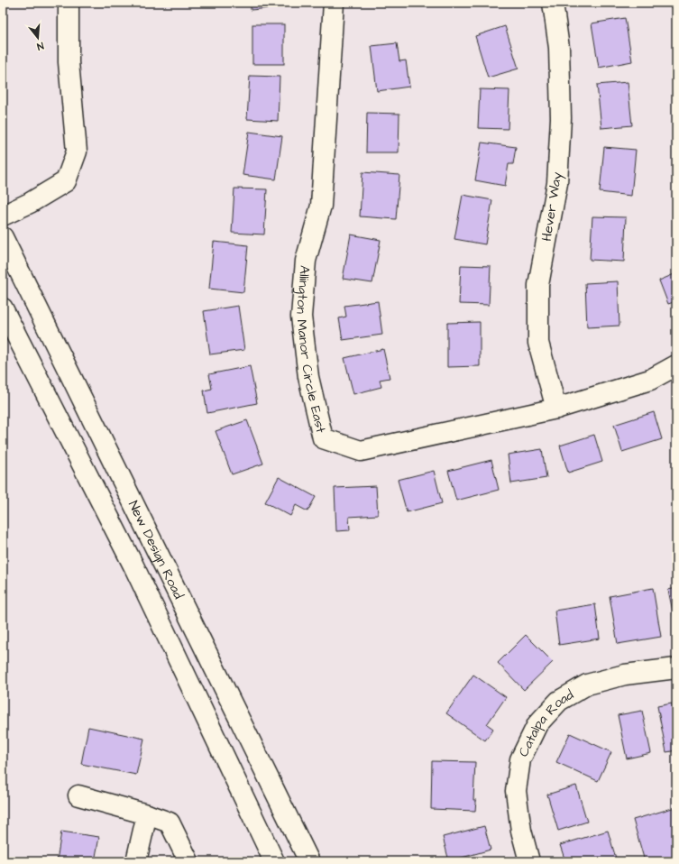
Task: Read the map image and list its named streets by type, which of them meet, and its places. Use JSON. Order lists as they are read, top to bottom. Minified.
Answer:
{"streets":{"street":["Hever Way","Allington Manor Circle East","New Design Road","Catalpa Road"]},"crossings":[["Hever Way","Allington Manor Circle East"]],"north":"bottom"}
